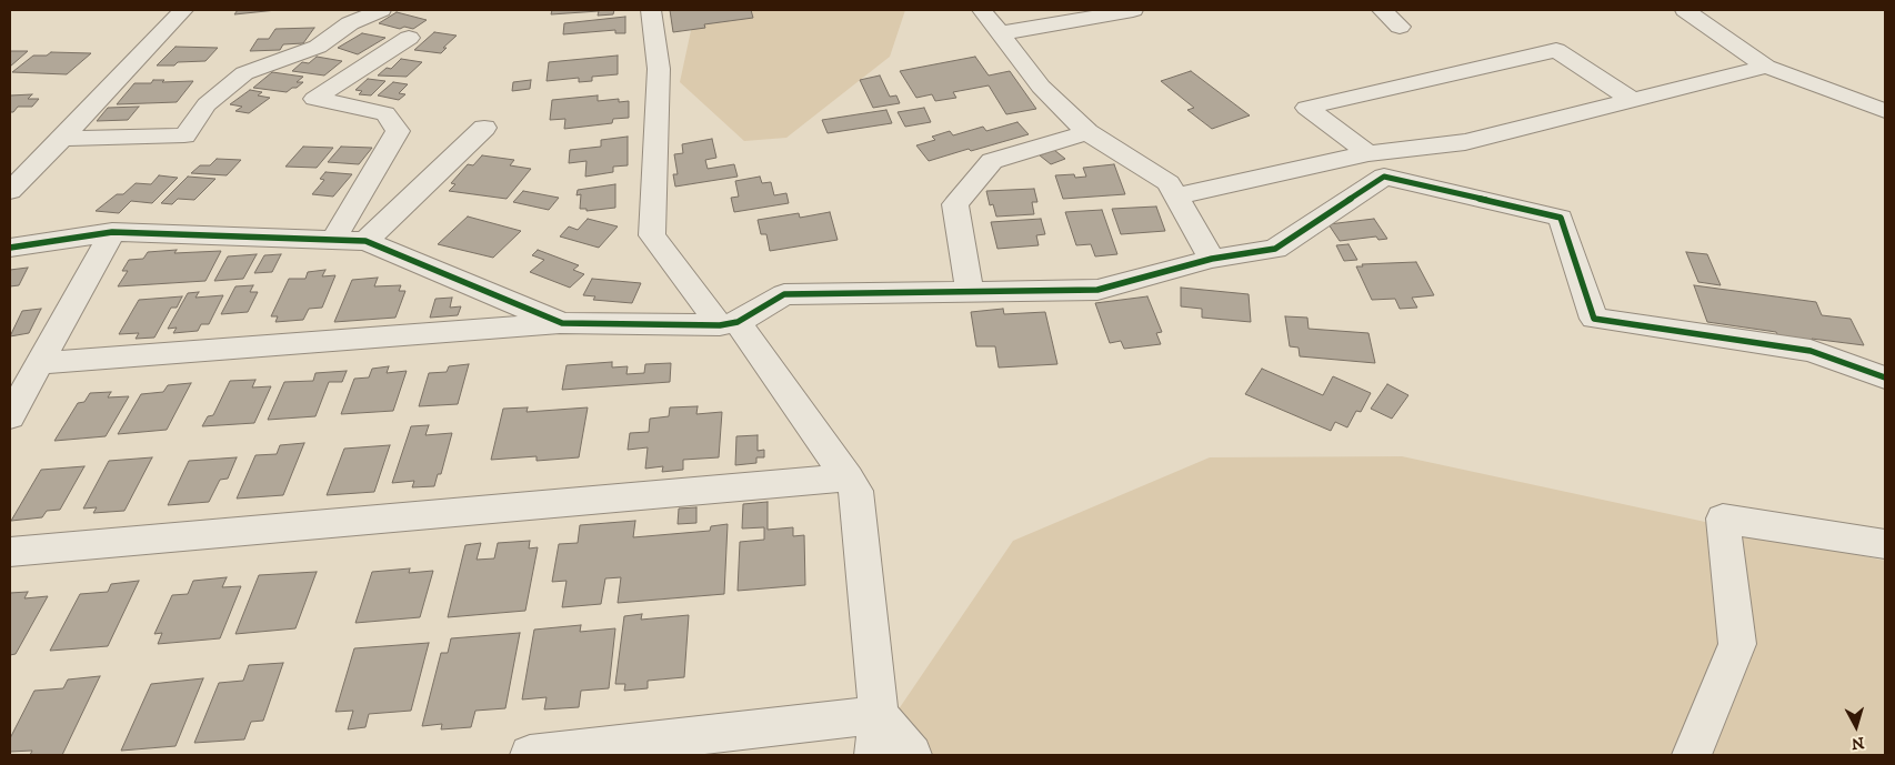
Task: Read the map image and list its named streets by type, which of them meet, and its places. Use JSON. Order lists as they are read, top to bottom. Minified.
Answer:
{"north":"bottom"}
